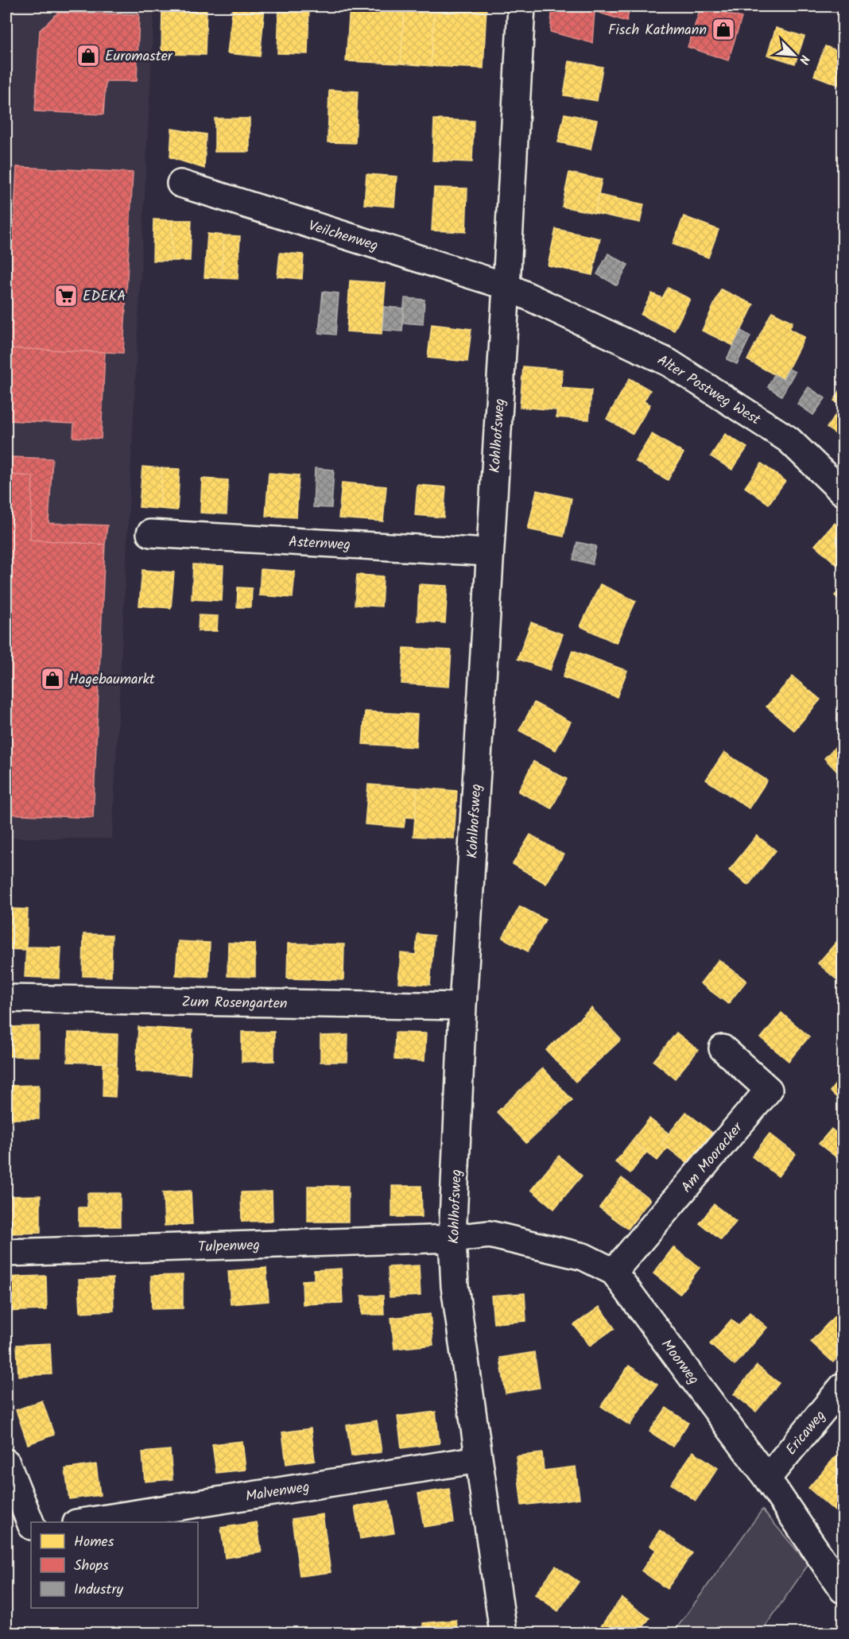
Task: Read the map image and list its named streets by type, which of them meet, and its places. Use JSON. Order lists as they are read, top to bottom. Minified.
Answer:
{"streets":{"street":["Veilchenweg","Alter Postweg West","Kohlhofsweg","Asternweg","Zum Rosengarten","Am Mooracker","Tulpenweg","Moorweg","Ericaweg","Malvenweg"]},"crossings":[["Veilchenweg","Alter Postweg West"],["Veilchenweg","Kohlhofsweg"],["Alter Postweg West","Kohlhofsweg"],["Kohlhofsweg","Asternweg"],["Kohlhofsweg","Zum Rosengarten"],["Kohlhofsweg","Tulpenweg"],["Kohlhofsweg","Moorweg"],["Kohlhofsweg","Malvenweg"],["Am Mooracker","Moorweg"],["Tulpenweg","Moorweg"],["Moorweg","Ericaweg"]],"places":{"shop":["Fisch Kathmann","Euromaster","Hagebaumarkt"],"supermarket":["EDEKA"]},"legend":["Homes","Shops","Industry"],"north":"bottom right"}
